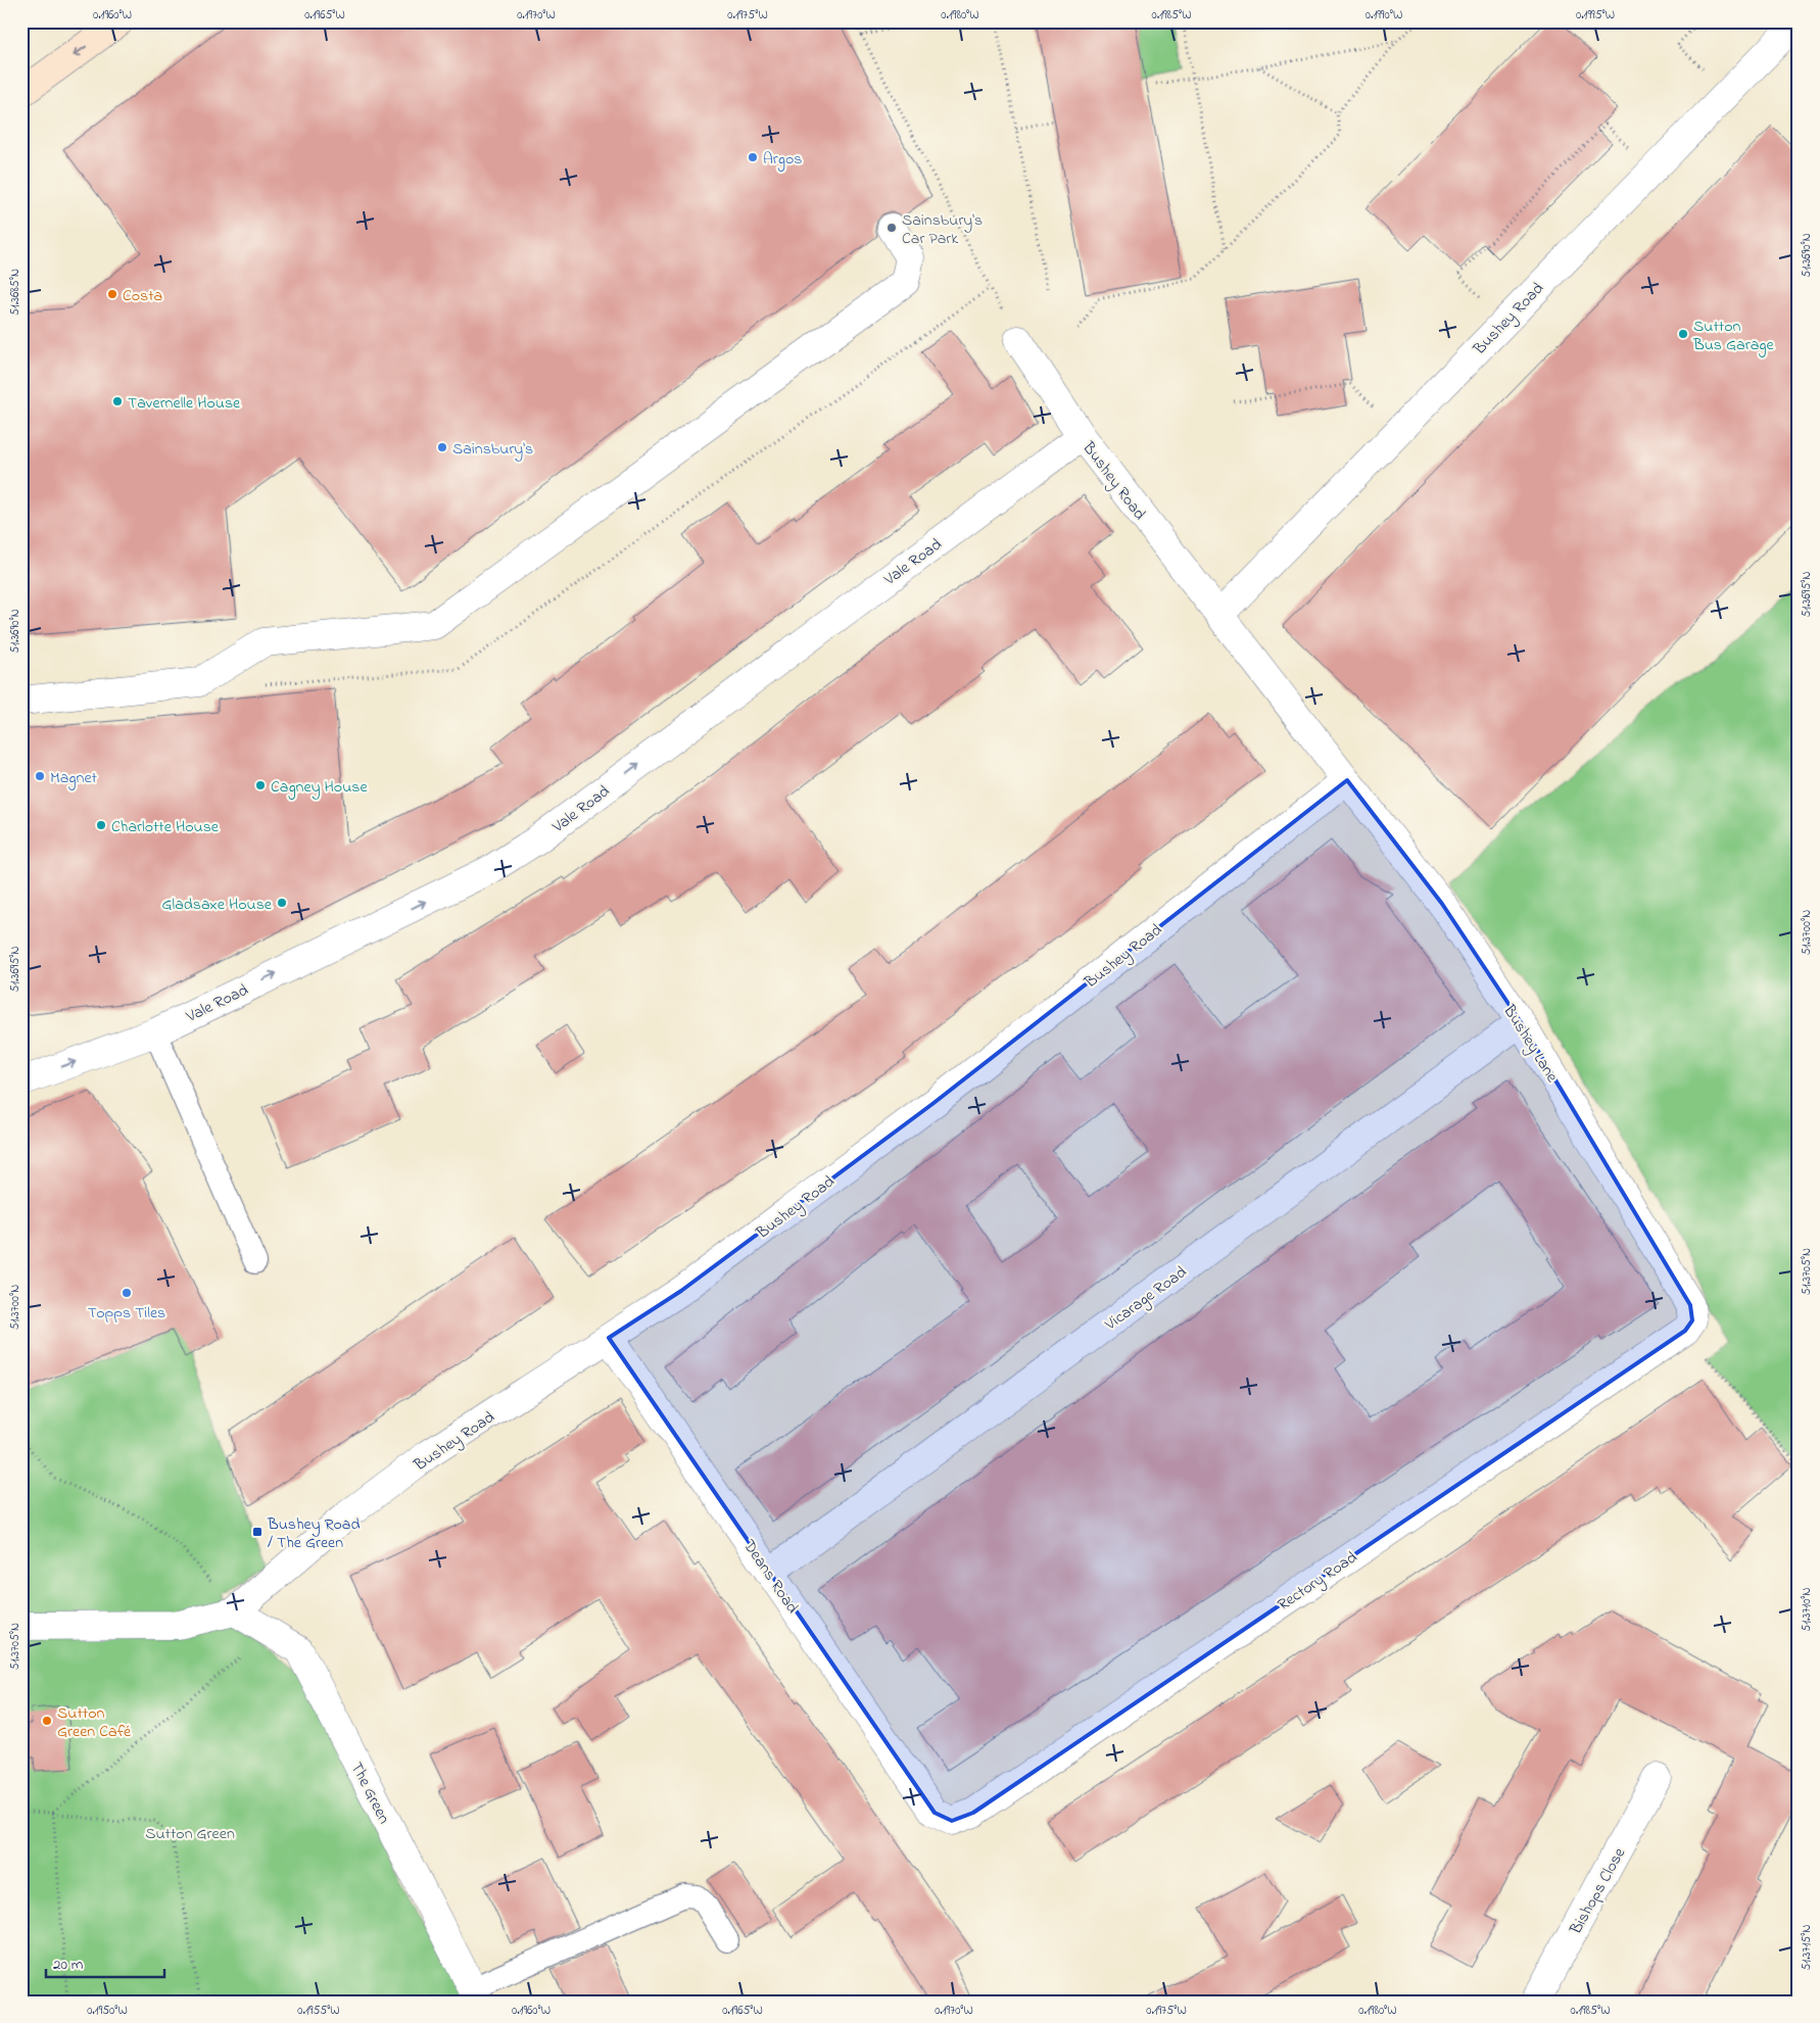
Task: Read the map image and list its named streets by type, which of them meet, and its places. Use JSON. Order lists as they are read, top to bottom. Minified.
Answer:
{"streets":{"street":["Bushey Road","Vale Road","Bushey Lane","Vicarage Road","Deans Road","Rectory Road","The Green","Bishops Close"]},"crossings":[["Bushey Road","Vale Road"],["Bushey Road","Bushey Lane"],["Bushey Road","Deans Road"],["Bushey Road","The Green"],["Bushey Lane","Vicarage Road"],["Bushey Lane","Rectory Road"],["Vicarage Road","Deans Road"],["Deans Road","Rectory Road"]],"parks":["Sutton Green"],"places":{"other":["Argos","Sainsbury's Car Park","Costa","Sutton Bus Garage","Tavernelle House","Sainsbury's","Magnet","Cagney House","Charlotte House","Gladsaxe House","Topps Tiles","Sutton Green Café"],"transit":["Bushey Road / The Green"]},"scale_bar":"20 m","coordinates":["0.1960°W","0.1965°W","0.1970°W","0.1975°W","0.1980°W","0.1985°W","0.1990°W","0.1995°W","51.3690°N","51.3685°N","51.3695°N","51.3700°N","51.3705°N","51.3710°N","51.3715°N","0.1950°W","0.1955°W"]}
